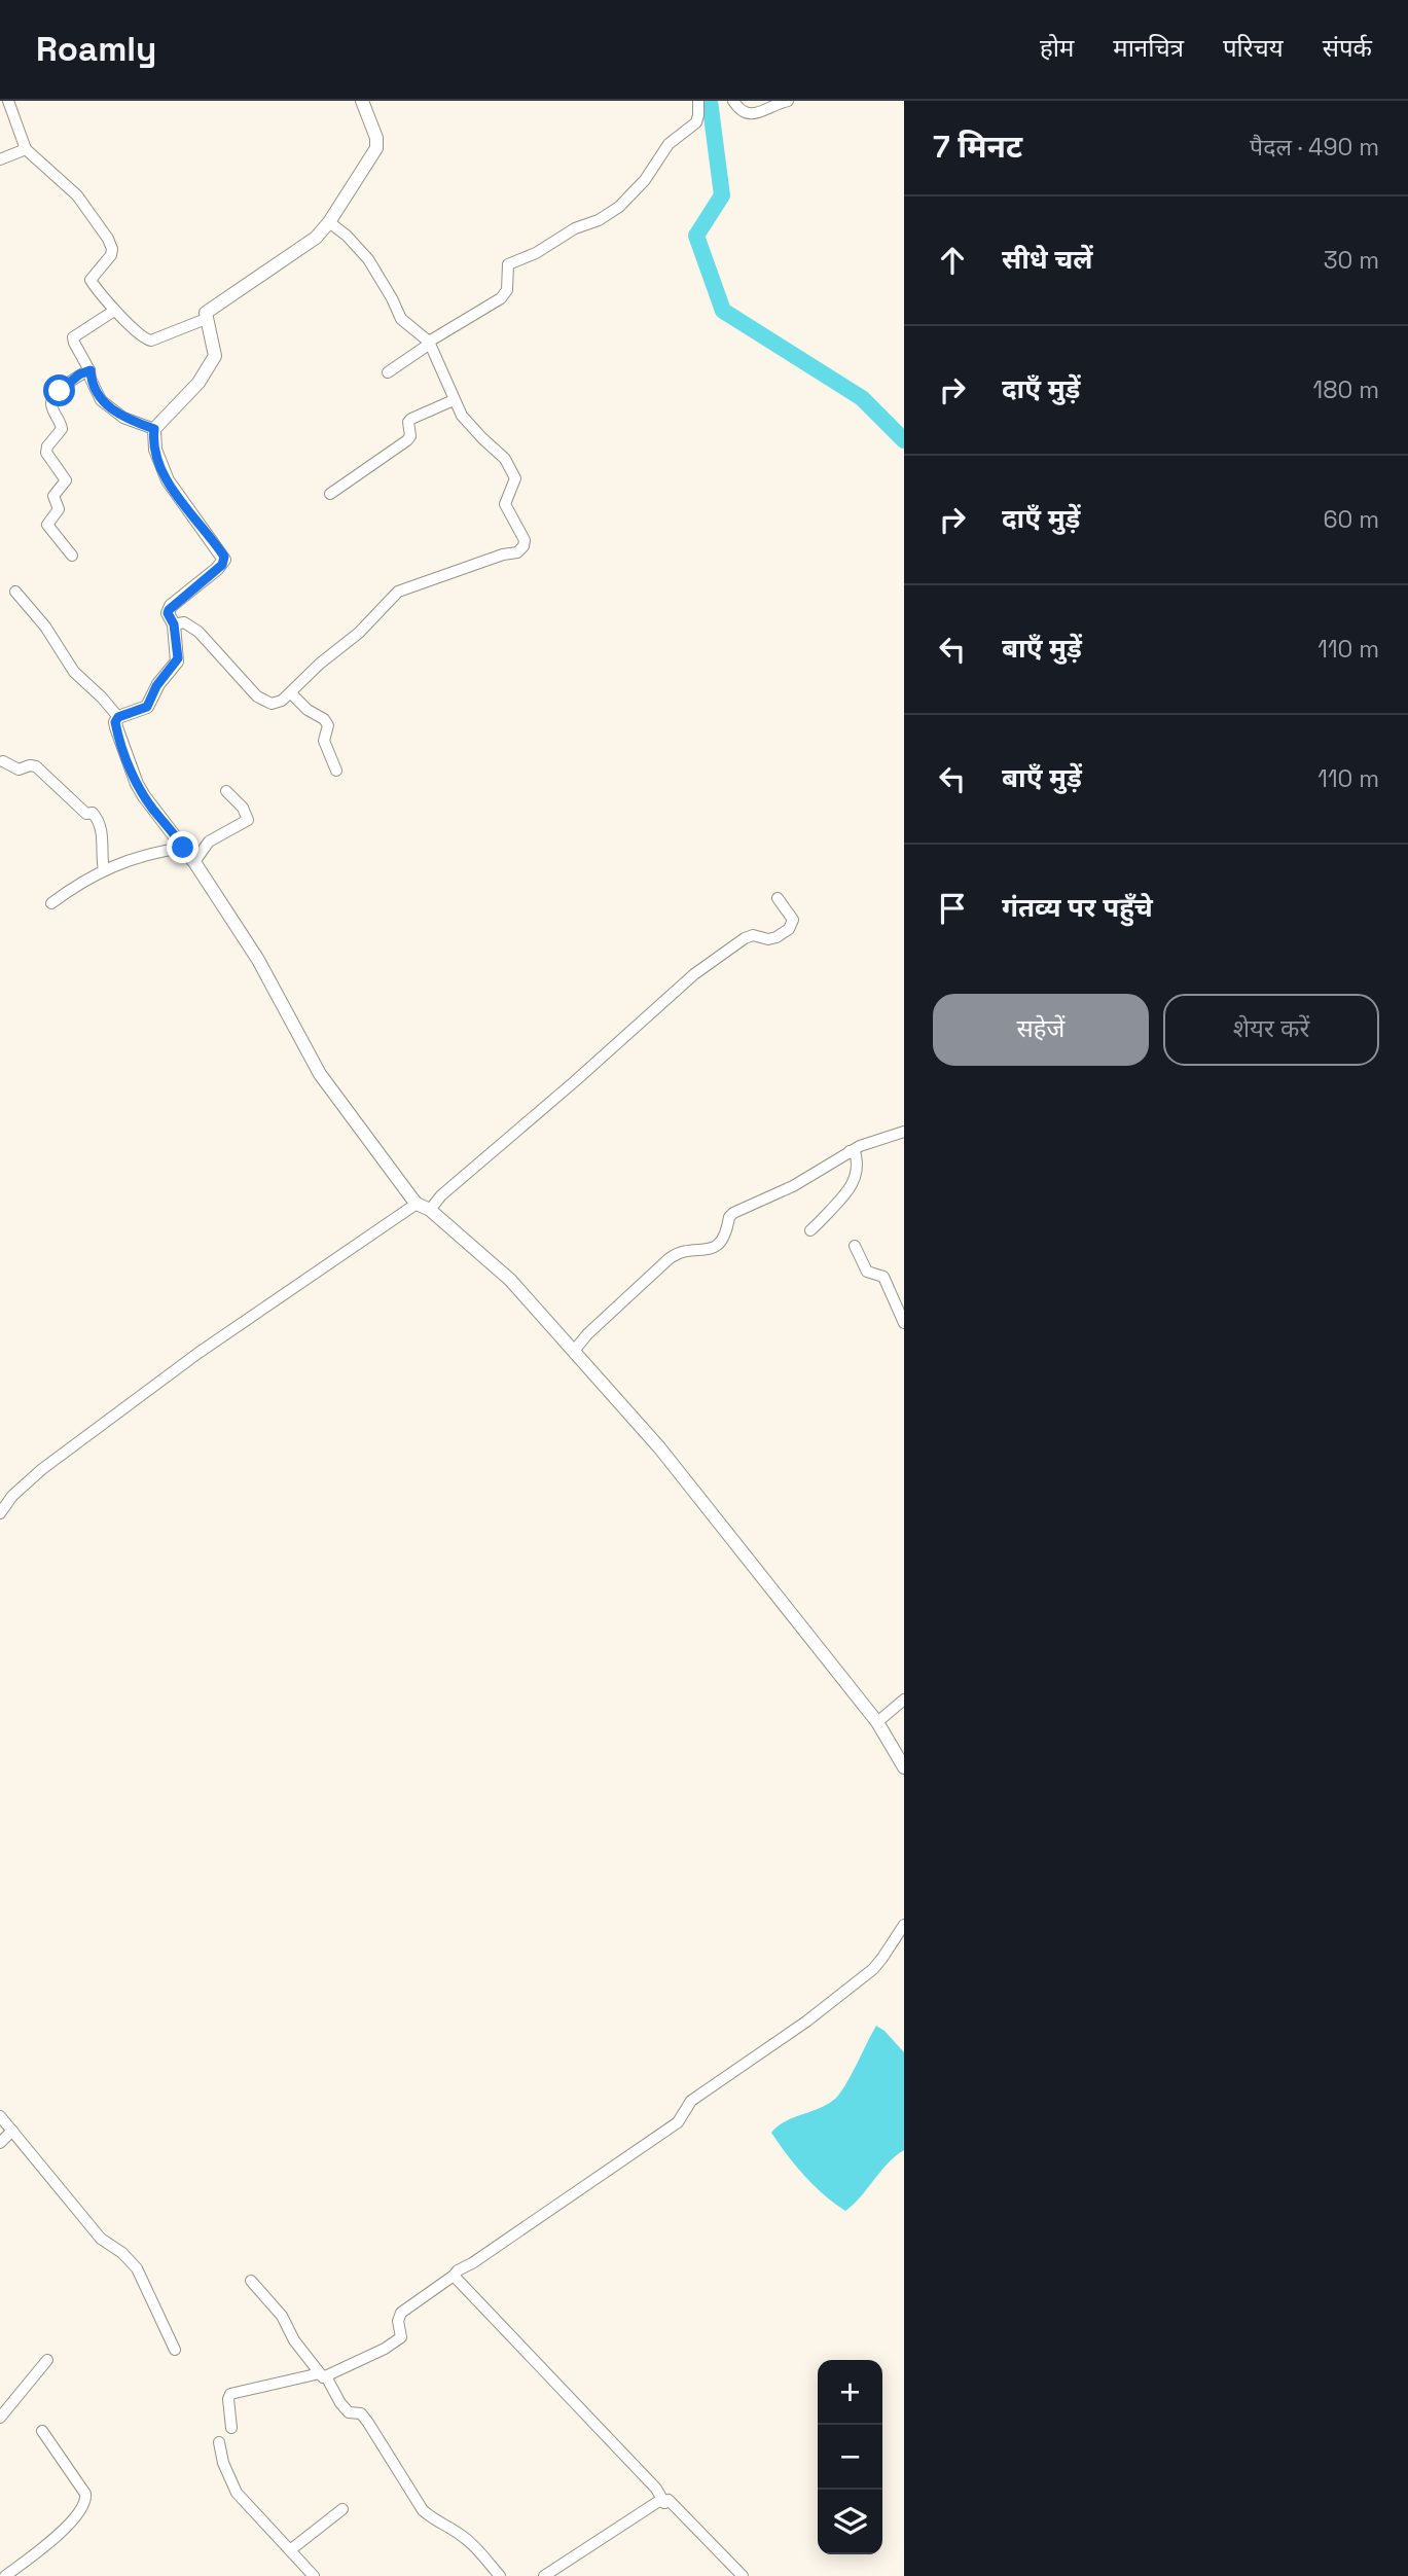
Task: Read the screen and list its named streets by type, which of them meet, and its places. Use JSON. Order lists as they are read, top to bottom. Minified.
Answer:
{"page":{"header":"Roamly","nav":["होम","मानचित्र","परिचय","संपर्क"],"heading":["7 मिनट","पैदल · 490 m"],"list":[["सीधे चलें","30 m"],["दाएँ मुड़ें","180 m"],["दाएँ मुड़ें","60 m"],["बाएँ मुड़ें","110 m"],["बाएँ मुड़ें","110 m"],"गंतव्य पर पहुँचे"],"buttons":["सहेजें","शेयर करें"],"map_buttons":["+","−"]}}
